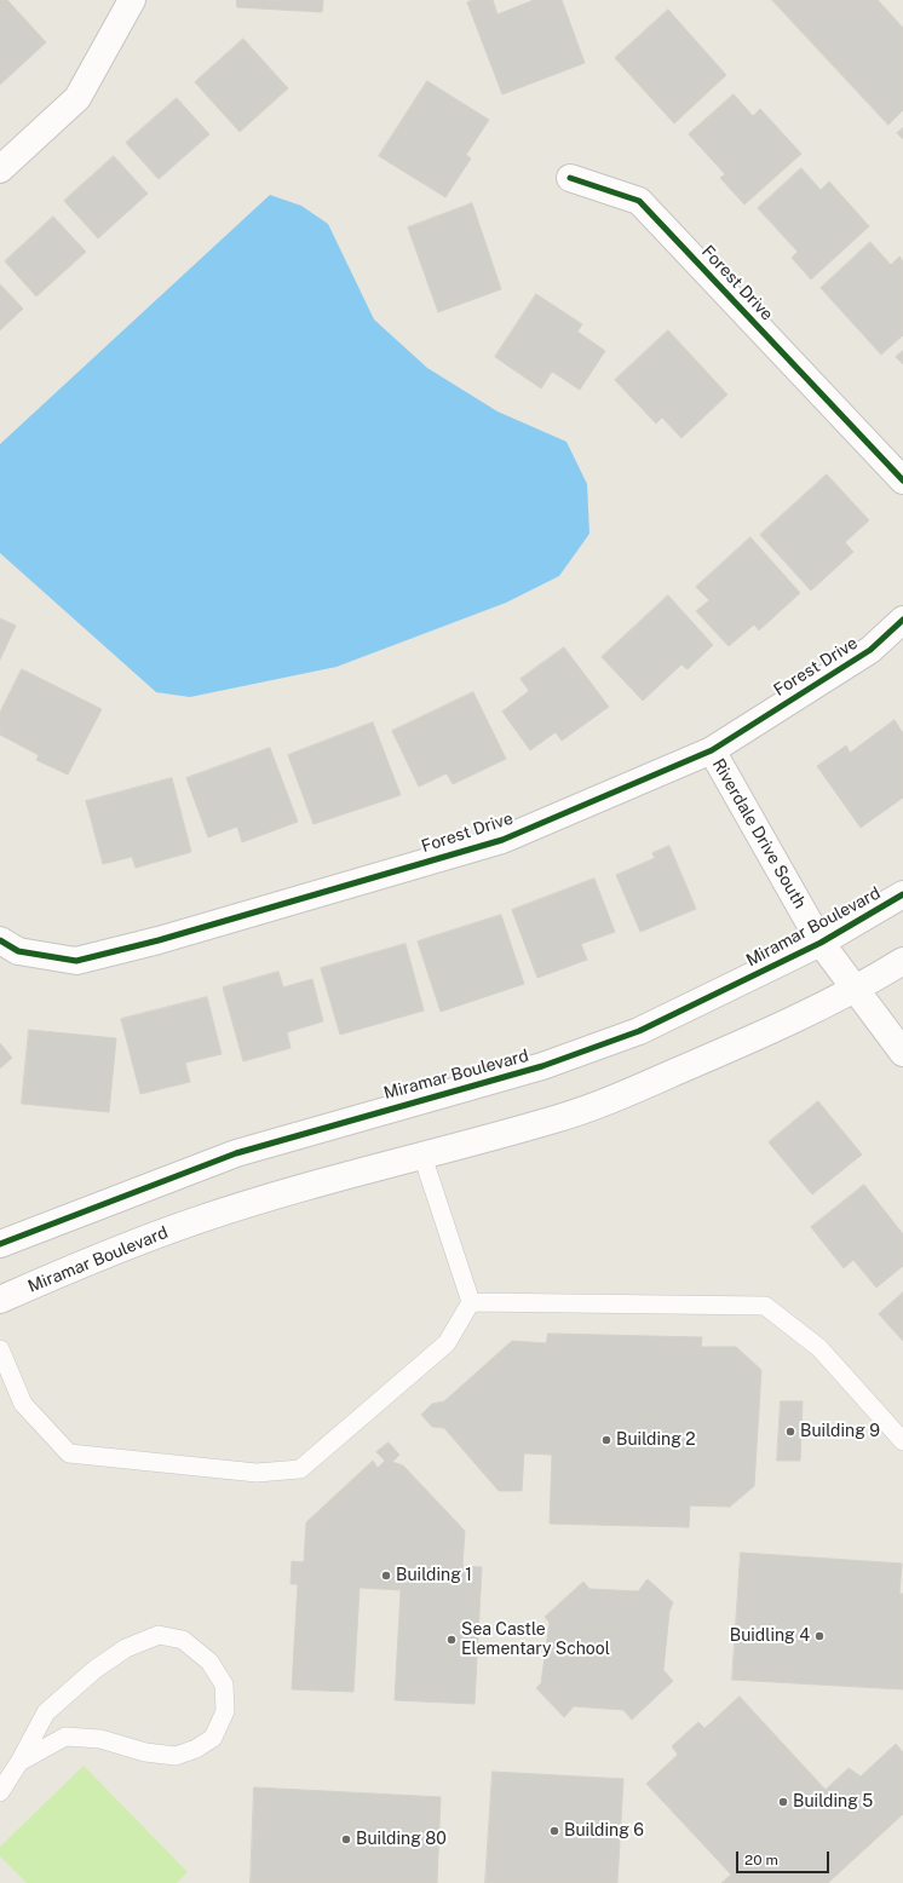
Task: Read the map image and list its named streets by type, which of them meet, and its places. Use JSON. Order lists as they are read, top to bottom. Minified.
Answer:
{"streets":{"street":["Forest Drive","Riverdale Drive South","Miramar Boulevard"]},"crossings":[["Forest Drive","Riverdale Drive South"],["Riverdale Drive South","Miramar Boulevard"]],"places":["Building 9","Building 2","Building 1","Buidling 4","Sea Castle Elementary School","Building 5","Building 6","Building 80"],"scale_bar":"20 m"}
